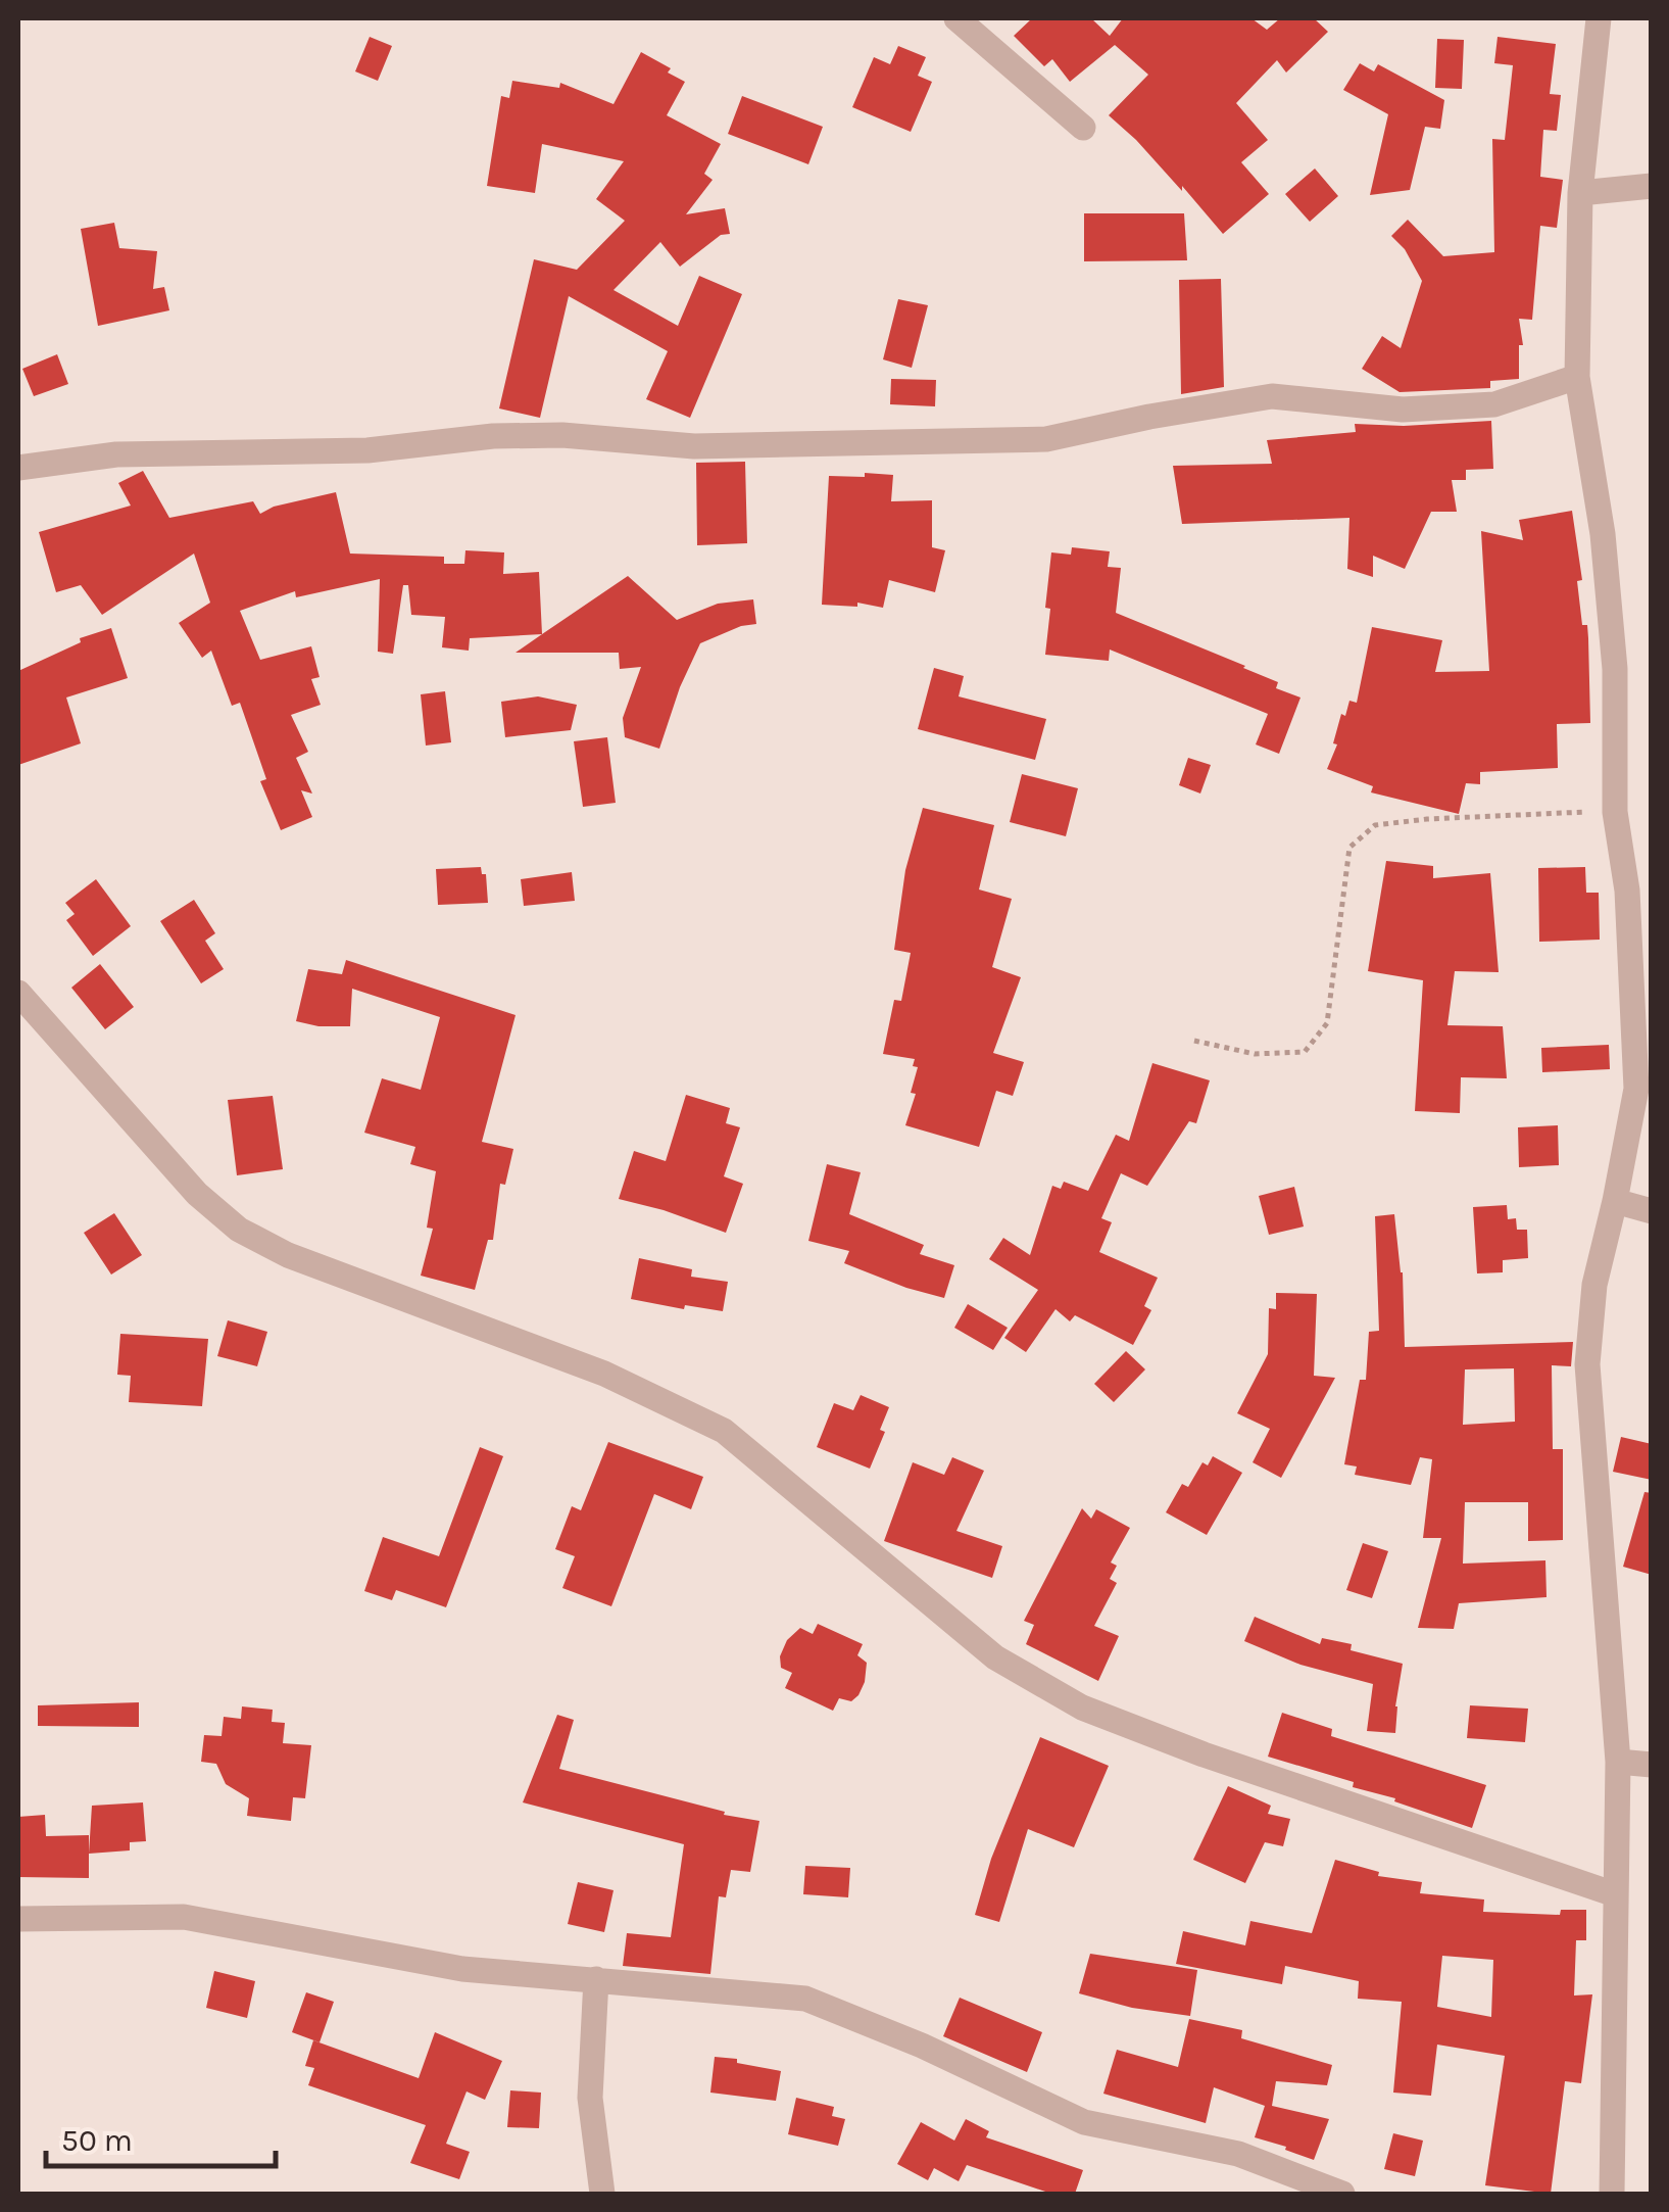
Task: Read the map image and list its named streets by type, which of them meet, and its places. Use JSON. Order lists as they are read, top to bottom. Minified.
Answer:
{"scale_bar":"50 m"}
